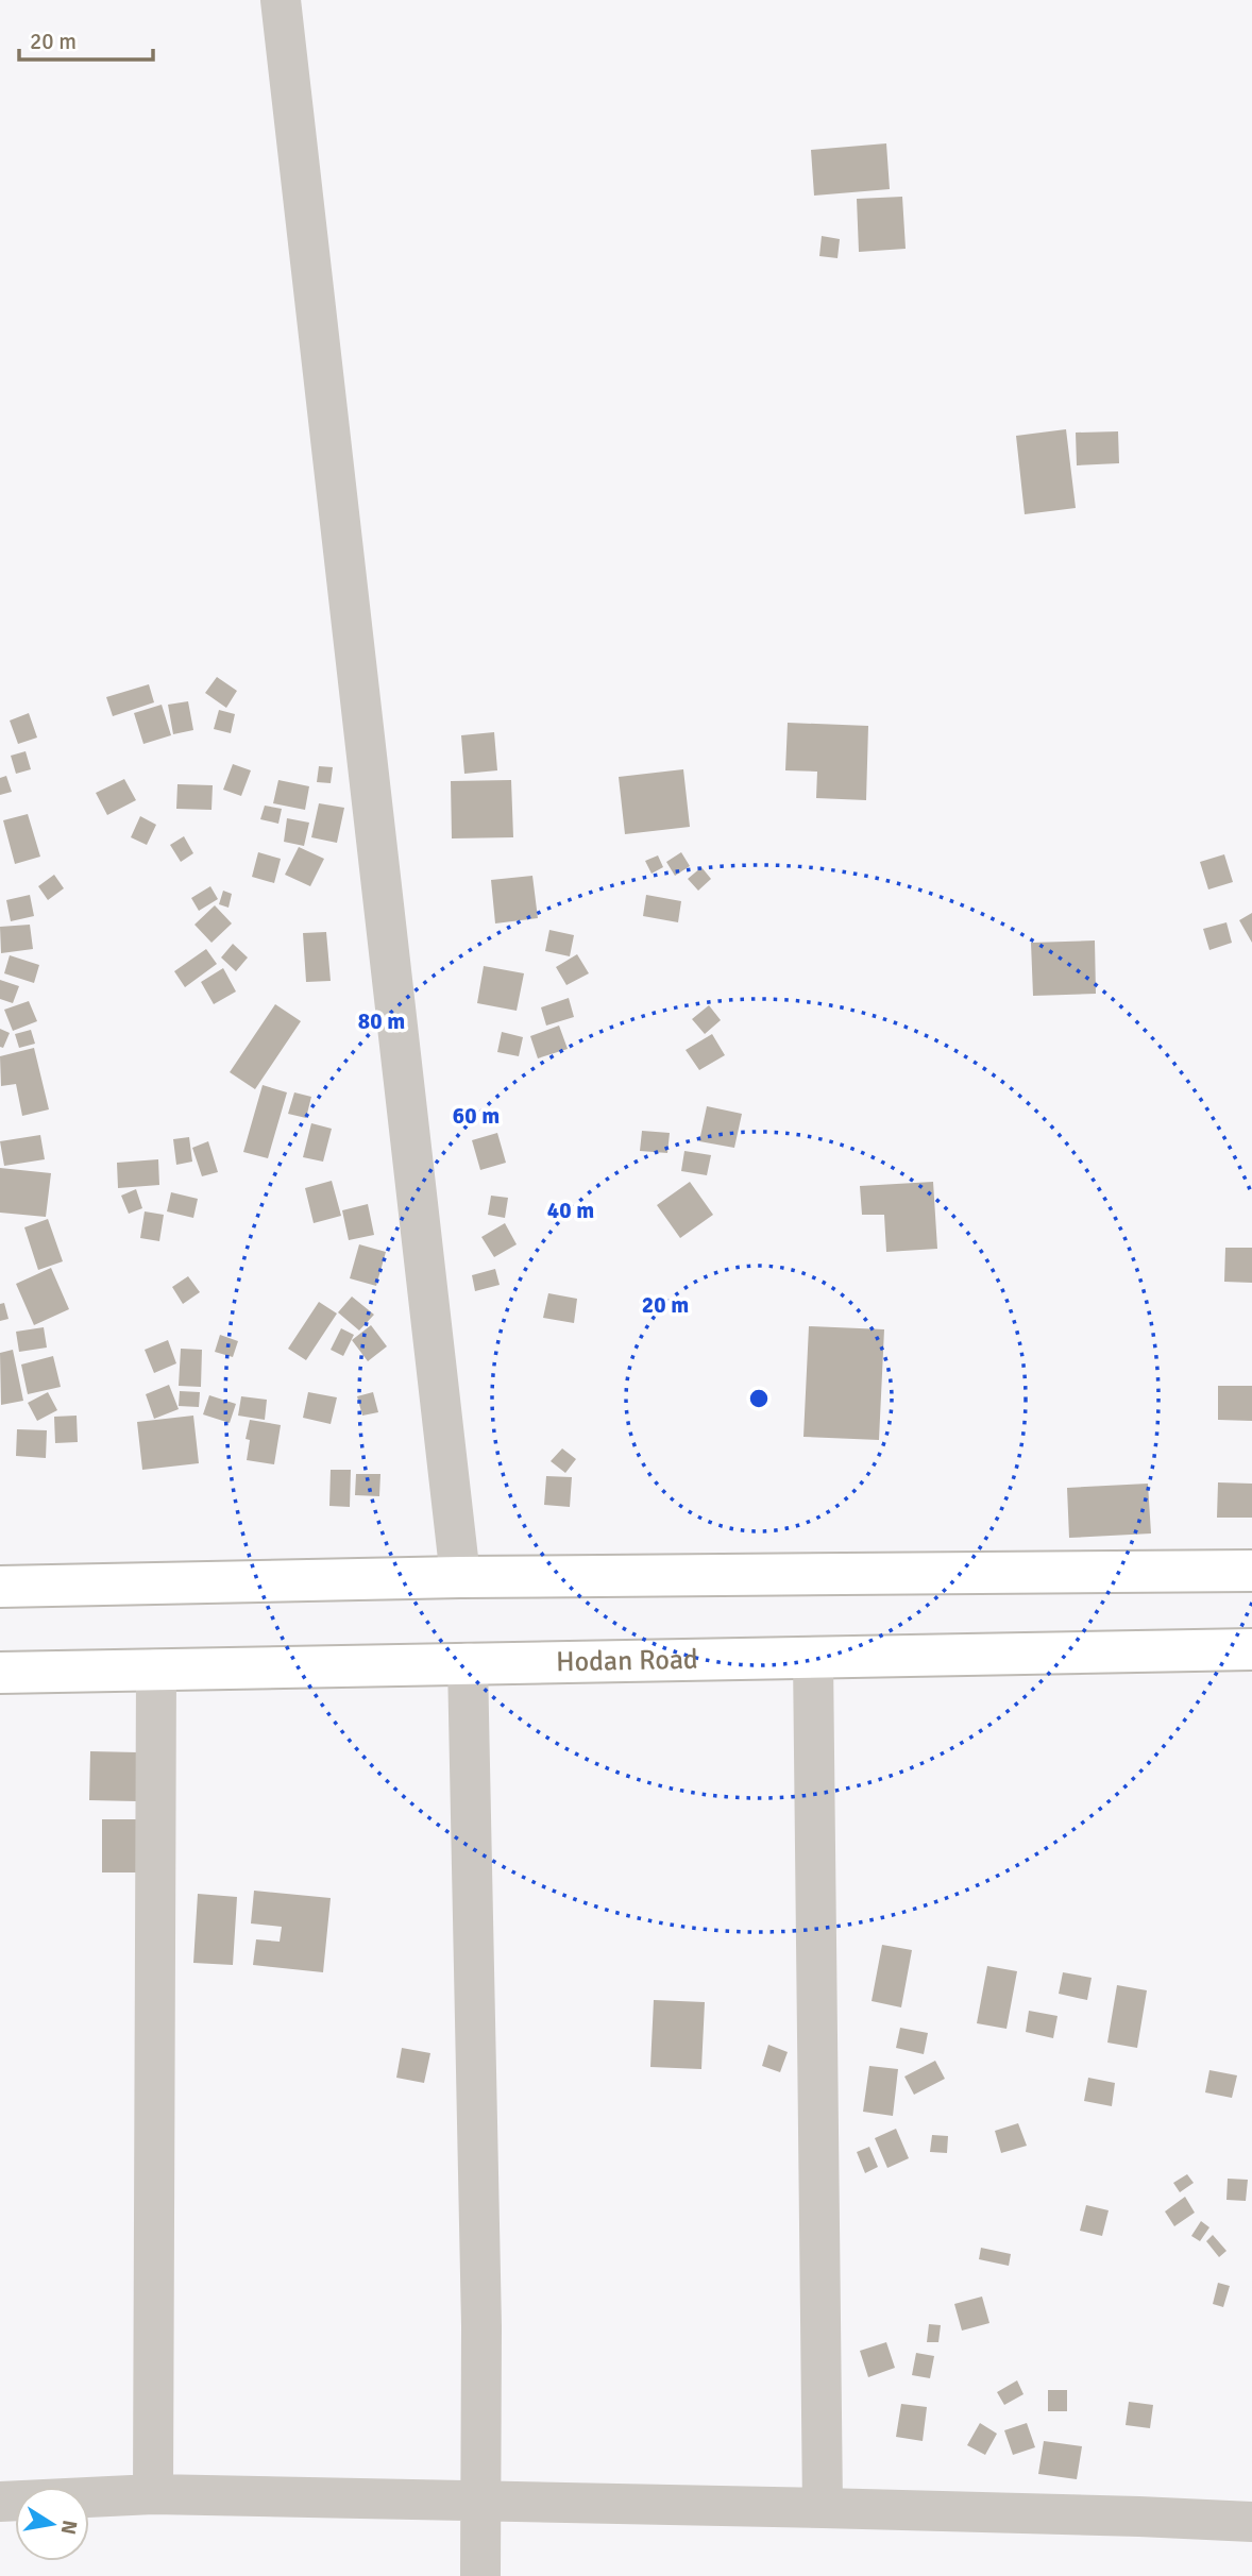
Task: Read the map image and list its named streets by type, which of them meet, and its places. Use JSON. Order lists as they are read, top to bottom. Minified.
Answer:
{"streets":{"main road":["Hodan Road"]},"scale_bar":"20 m","north":"right","rings":["80 m","60 m","40 m","20 m"]}
